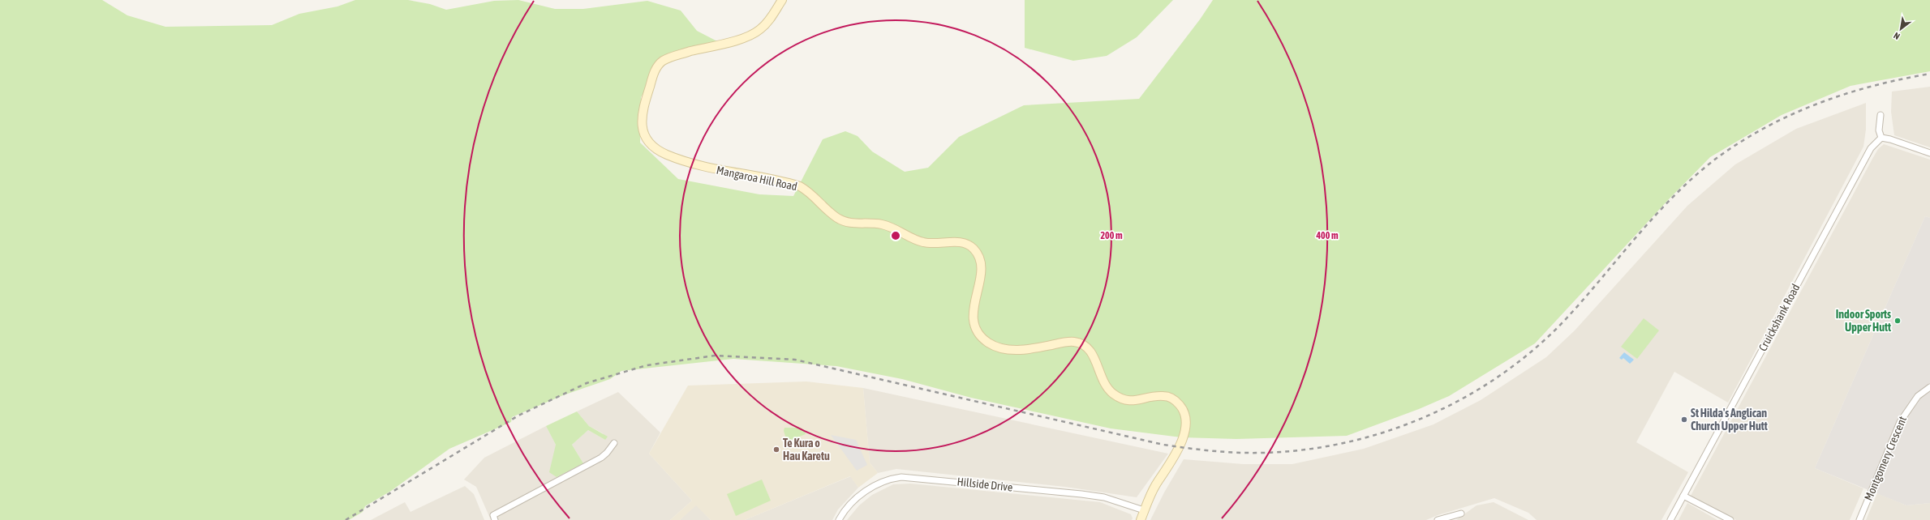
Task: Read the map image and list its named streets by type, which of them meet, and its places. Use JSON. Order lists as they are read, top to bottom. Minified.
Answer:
{"streets":{"street":["Mangaroa Hill Road","Cruickshank Road","Montgomery Crescent","Hillside Drive"]},"crossings":[["Mangaroa Hill Road","Hillside Drive"]],"places":["Indoor Sports Upper Hutt","St Hilda's Anglican Church Upper Hutt","Te Kura o Hau Karetu"],"north":"bottom left","rings":["200 m","400 m"]}
